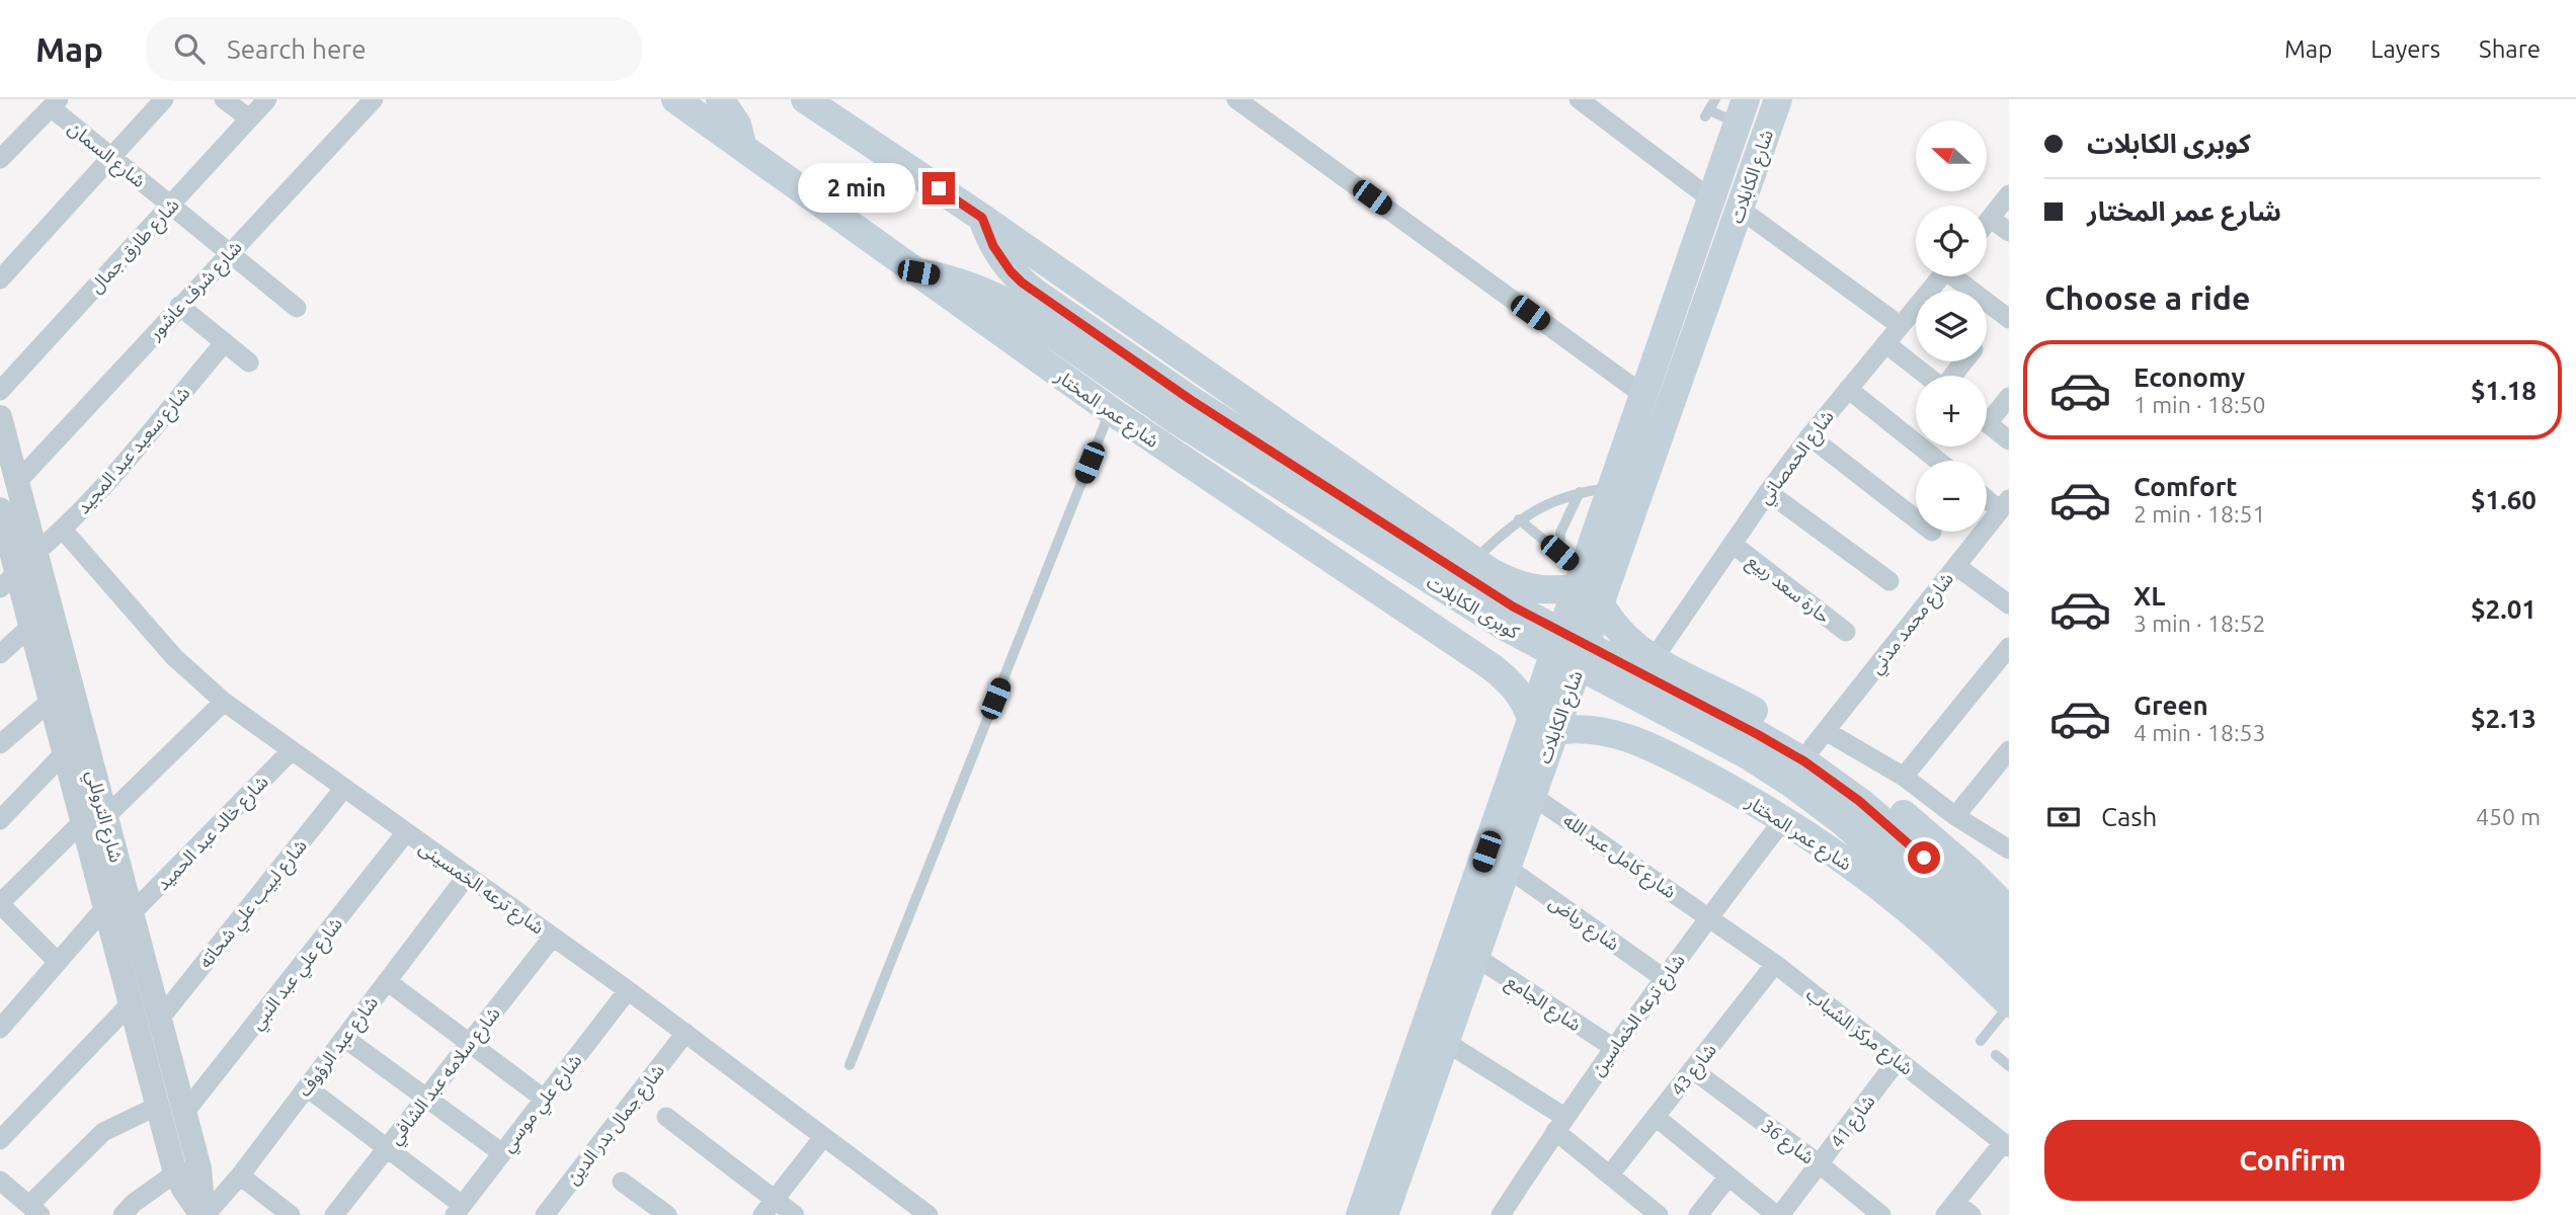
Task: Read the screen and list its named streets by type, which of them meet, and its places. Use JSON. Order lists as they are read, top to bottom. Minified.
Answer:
{"streets":{"main road":["شارع الكابلات","شارع عمر المختار","كوبرى الكابلات"],"street":["شارع السمان","شارع طارق جمال","شارع شرف عاشور","شارع سعيد عبد المجيد","شارع الحمصاني","حارة سعد ربيع","شارع محمد مدني","شارع التروللي","شارع خالد عبد الحميد","شارع كامل عبد الله","شارع ترعه الخمسينى","شارع لبيب علي شحاته","شارع رياض","شارع علي عبد النبي","شارع الجامع","شارع ترعه الخماسين","شارع مركز الشباب","شارع عبد الرؤوف","شارع 43","شارع سلامه عبد الشافي","شارع علي موسي","شارع 41","شارع جمال بدر الدين","شارع 36"]},"crossings":[["شارع السمان","شارع طارق جمال"],["شارع السمان","شارع شرف عاشور"],["شارع الكابلات","شارع عمر المختار"],["شارع الكابلات","شارع كامل عبد الله"],["شارع الكابلات","شارع رياض"],["شارع الكابلات","شارع الجامع"],["شارع شرف عاشور","شارع التروللي"],["شارع عمر المختار","كوبرى الكابلات"],["شارع عمر المختار","شارع ترعه الخماسين"],["شارع سعيد عبد المجيد","شارع التروللي"],["شارع سعيد عبد المجيد","شارع ترعه الخمسينى"],["شارع الحمصاني","حارة سعد ربيع"],["شارع التروللي","شارع خالد عبد الحميد"],["شارع التروللي","شارع لبيب علي شحاته"],["شارع التروللي","شارع علي عبد النبي"],["شارع التروللي","شارع عبد الرؤوف"],["شارع خالد عبد الحميد","شارع ترعه الخمسينى"],["شارع كامل عبد الله","شارع ترعه الخماسين"],["شارع كامل عبد الله","شارع مركز الشباب"],["شارع ترعه الخمسينى","شارع لبيب علي شحاته"],["شارع ترعه الخمسينى","شارع علي عبد النبي"],["شارع ترعه الخمسينى","شارع عبد الرؤوف"],["شارع ترعه الخمسينى","شارع سلامه عبد الشافي"],["شارع ترعه الخمسينى","شارع علي موسي"],["شارع ترعه الخمسينى","شارع جمال بدر الدين"],["شارع رياض","شارع ترعه الخماسين"],["شارع الجامع","شارع ترعه الخماسين"],["شارع ترعه الخماسين","شارع مركز الشباب"],["شارع مركز الشباب","شارع 43"],["شارع مركز الشباب","شارع 41"],["شارع 43","شارع 36"],["شارع 41","شارع 36"]],"north":"left","page":{"header":"Map","search":"Search here","nav":["Map","Layers","Share"],"banner":["كوبرى الكابلات","شارع عمر المختار"],"map_buttons":["+","−"],"bubble":"2 min","heading":"Choose a ride","list":[{"name":"Economy","note":"1 min · 18:50","value":"$1.18"},{"name":"Comfort","note":"2 min · 18:51","value":"$1.60"},{"name":"XL","note":"3 min · 18:52","value":"$2.01"},{"name":"Green","note":"4 min · 18:53","value":"$2.13"}],"pay":["Cash","450 m"],"buttons":"Confirm"}}
